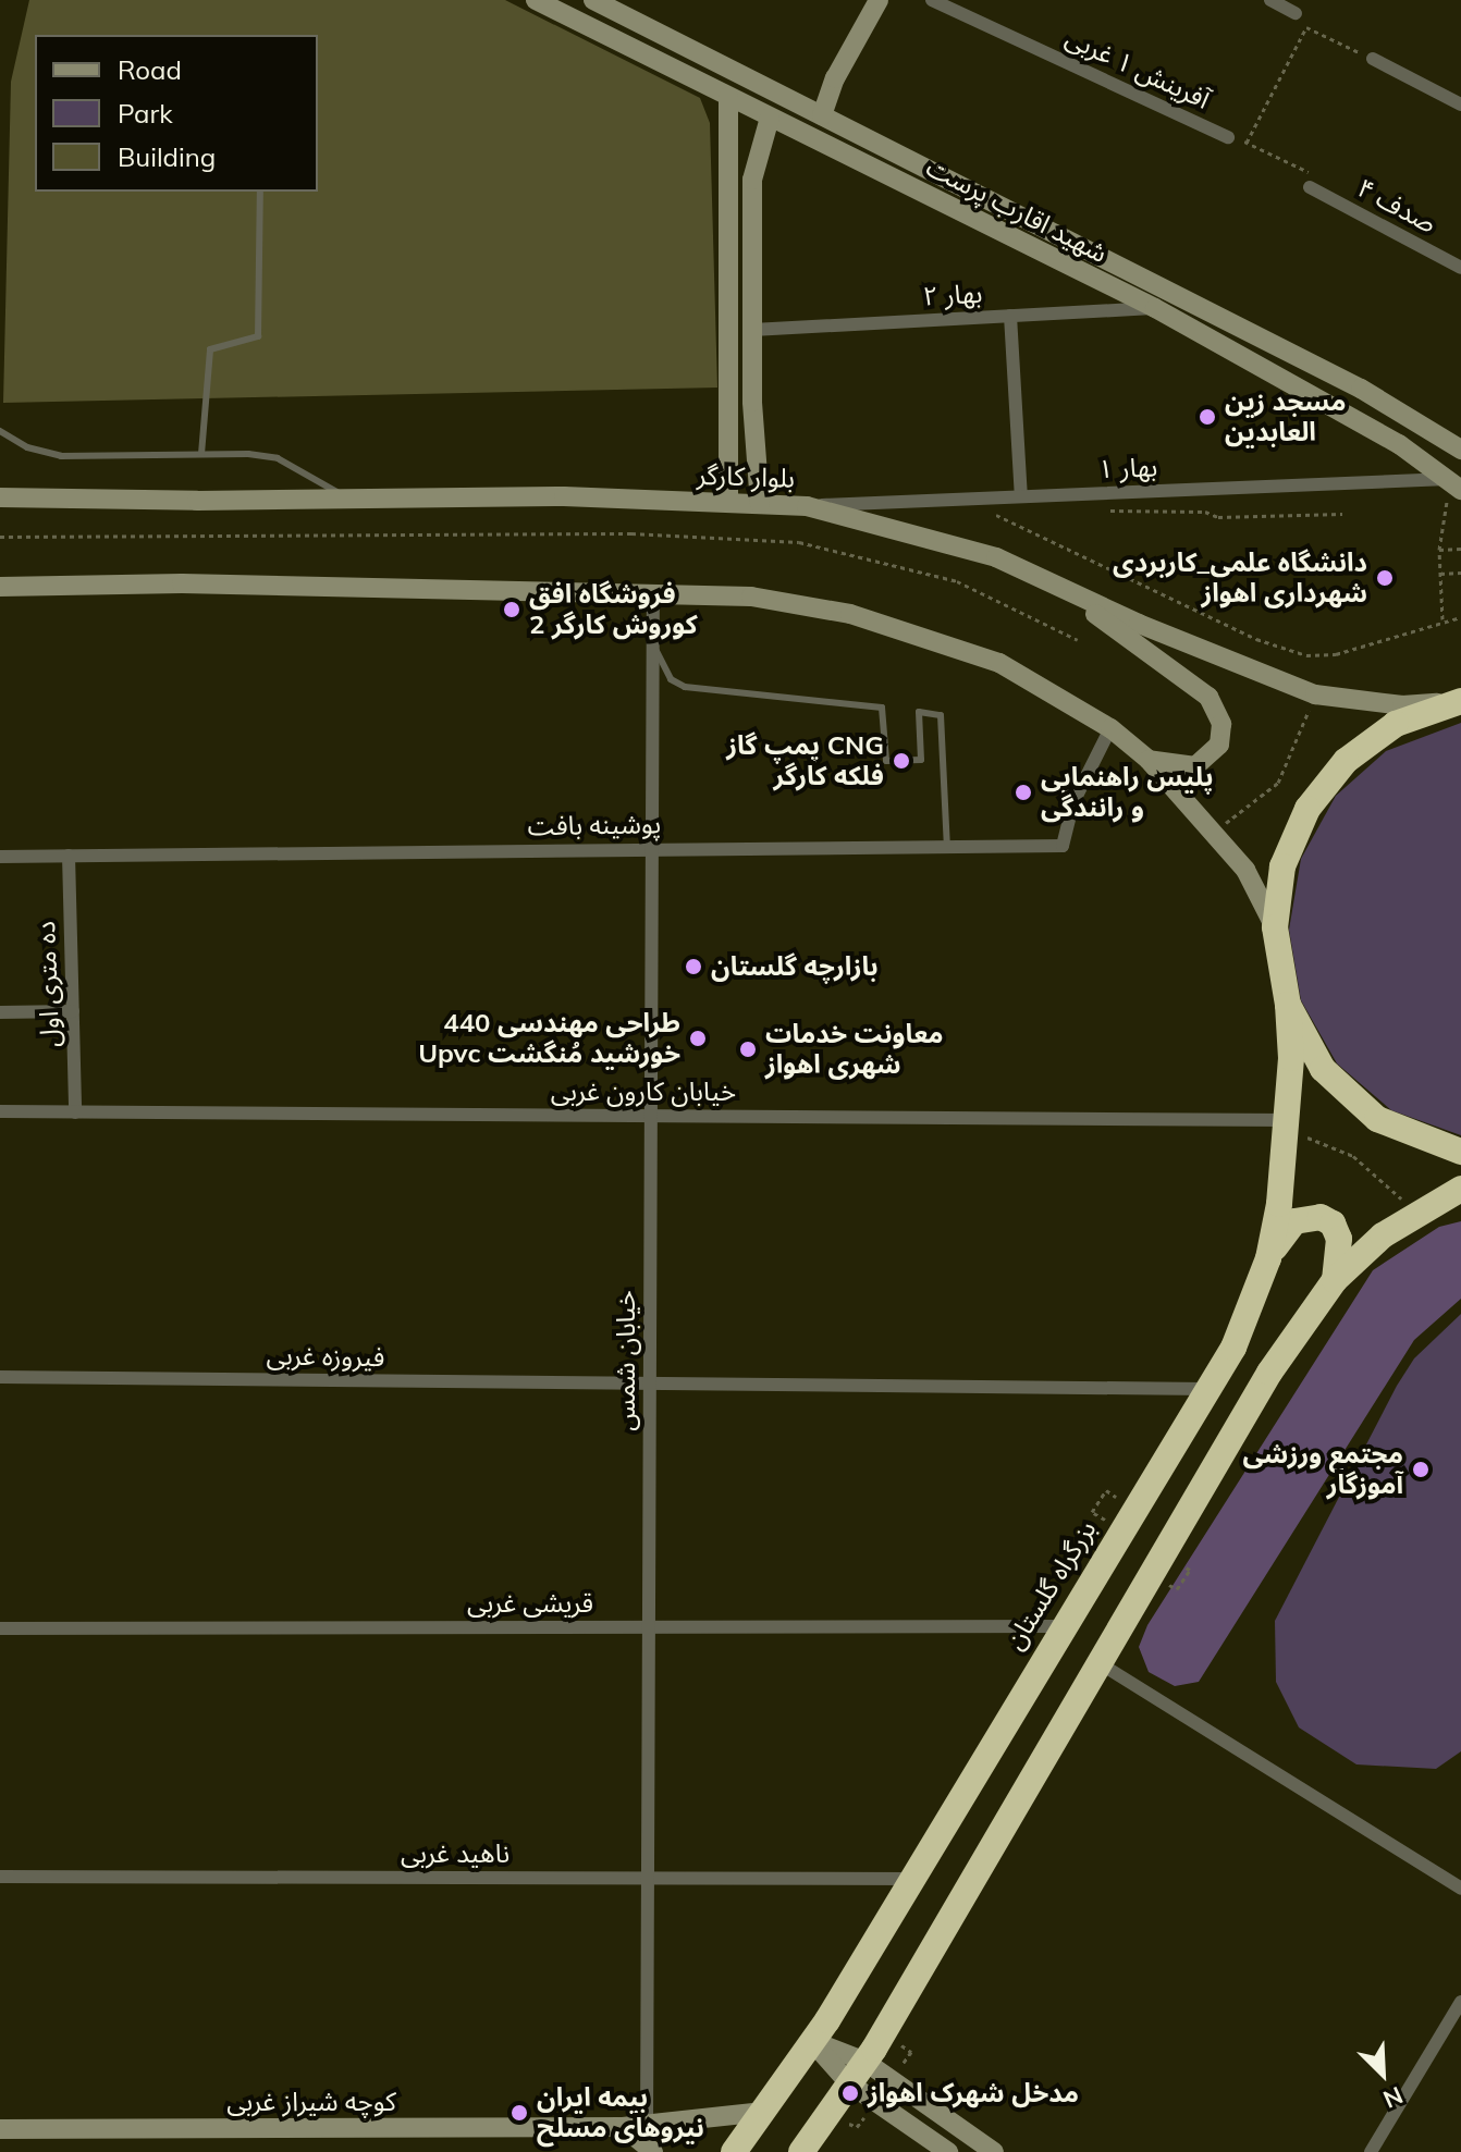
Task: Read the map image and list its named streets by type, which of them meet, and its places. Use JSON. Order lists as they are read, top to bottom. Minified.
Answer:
{"streets":{"highway":["بزرگراه گلستان"],"main road":["شهید اقارب پرست","بلوار کارگر","کوچه شیراز غربی"],"street":["آفرینش ۱ غربی","صدف ۴","بهار ۲","بهار ۱","پوشینه بافت","ده متری اول","خیابان کارون غربی","فیروزه غربی","خیابان شمس","قریشی غربی","ناهید غربی"]},"crossings":[["شهید اقارب پرست","بهار ۲"],["شهید اقارب پرست","بهار ۱"],["بهار ۱","بلوار کارگر"],["پوشینه بافت","ده متری اول"],["پوشینه بافت","خیابان شمس"],["ده متری اول","خیابان کارون غربی"],["خیابان کارون غربی","خیابان شمس"],["خیابان کارون غربی","بزرگراه گلستان"],["فیروزه غربی","خیابان شمس"],["فیروزه غربی","بزرگراه گلستان"],["خیابان شمس","قریشی غربی"],["خیابان شمس","ناهید غربی"],["خیابان شمس","کوچه شیراز غربی"],["بزرگراه گلستان","قریشی غربی"],["بزرگراه گلستان","ناهید غربی"],["بزرگراه گلستان","کوچه شیراز غربی"]],"places":["مسجد زین العابدین","دانشگاه علمی_کاربردی شهرداری اهواز","فروشگاه افق کوروش کارگر 2","پمپ گاز CNG فلکه کارگر","پلیس راهنمایی و رانندگی","بازارچه گلستان","طراحی مهندسی 440 Upvc خورشید مُنگشت","معاونت خدمات شهری اهواز","مجتمع ورزشی آموزگار","مدخل شهرک اهواز","بیمه ایران نیروهای مسلح"],"legend":["Road","Park","Building"],"north":"bottom right"}
